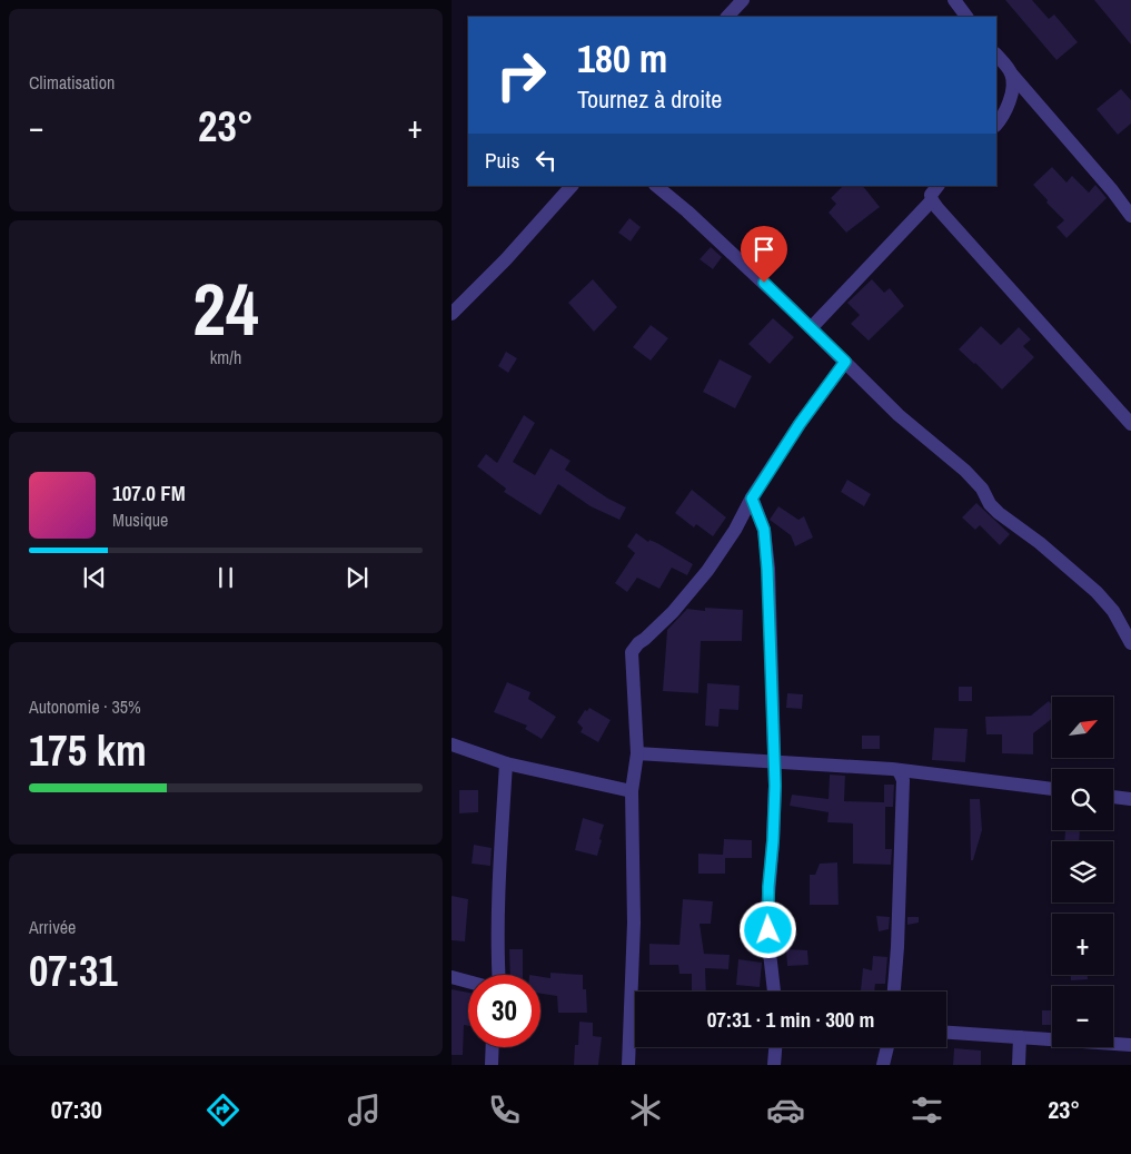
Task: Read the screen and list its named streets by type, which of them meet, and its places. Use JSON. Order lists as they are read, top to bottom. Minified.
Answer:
{"north":"top right","page":{"tile":["Climatisation",["24","km/h"],["Autonomie · 35%","175 km"],["Arrivée","07:31"]],"turn":["180 m","Tournez à droite"],"heat":["−","23°","+"],"then":"Puis","song":["107.0 FM","Musique"],"map_buttons":["+","−"],"limit":"30","trip":"07:31 · 1 min · 300 m","tabs":["07:30","23°"]}}
